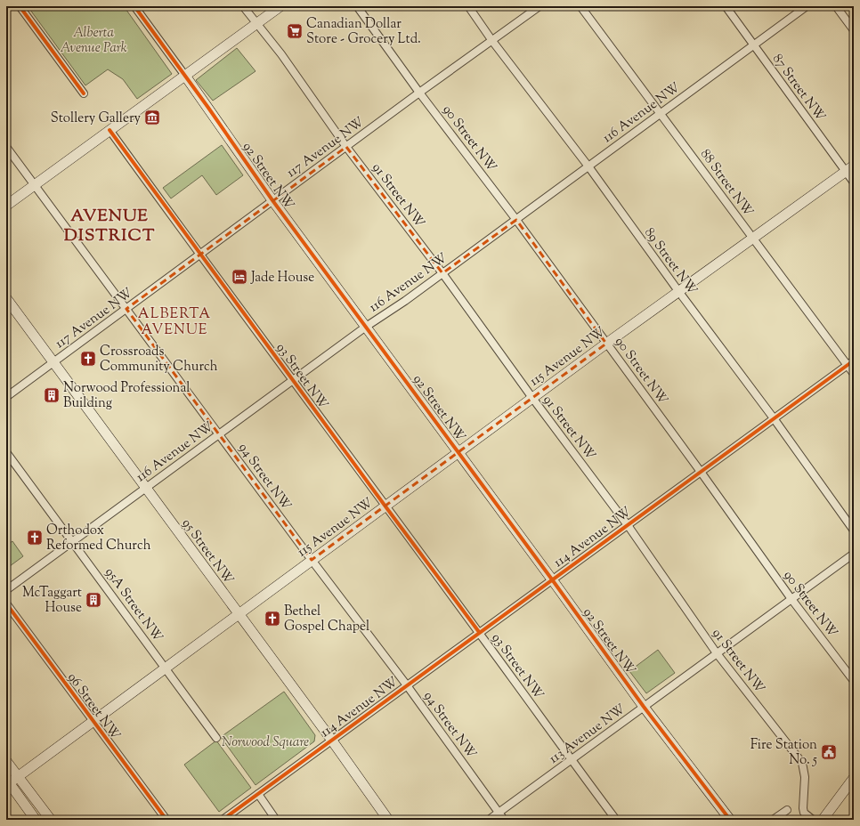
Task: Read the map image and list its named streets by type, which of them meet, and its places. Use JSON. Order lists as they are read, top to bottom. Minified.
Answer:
{"streets":{"street":["87 Street NW","116 Avenue NW","90 Street NW","117 Avenue NW","92 Street NW","88 Street NW","91 Street NW","89 Street NW","115 Avenue NW","93 Street NW","94 Street NW","114 Avenue NW","95 Street NW","95A Street NW","96 Street NW","113 Avenue NW"]},"crossings":[["87 Street NW","116 Avenue NW"],["87 Street NW","115 Avenue NW"],["116 Avenue NW","90 Street NW"],["116 Avenue NW","92 Street NW"],["116 Avenue NW","88 Street NW"],["116 Avenue NW","91 Street NW"],["116 Avenue NW","89 Street NW"],["116 Avenue NW","93 Street NW"],["116 Avenue NW","94 Street NW"],["116 Avenue NW","95 Street NW"],["116 Avenue NW","95A Street NW"],["90 Street NW","117 Avenue NW"],["90 Street NW","115 Avenue NW"],["90 Street NW","114 Avenue NW"],["90 Street NW","113 Avenue NW"],["117 Avenue NW","92 Street NW"],["117 Avenue NW","91 Street NW"],["117 Avenue NW","89 Street NW"],["117 Avenue NW","93 Street NW"],["117 Avenue NW","94 Street NW"],["117 Avenue NW","95 Street NW"],["92 Street NW","115 Avenue NW"],["92 Street NW","114 Avenue NW"],["92 Street NW","113 Avenue NW"],["88 Street NW","115 Avenue NW"],["88 Street NW","114 Avenue NW"],["91 Street NW","115 Avenue NW"],["91 Street NW","114 Avenue NW"],["91 Street NW","113 Avenue NW"],["89 Street NW","115 Avenue NW"],["89 Street NW","114 Avenue NW"],["115 Avenue NW","93 Street NW"],["115 Avenue NW","94 Street NW"],["115 Avenue NW","95 Street NW"],["115 Avenue NW","95A Street NW"],["115 Avenue NW","96 Street NW"],["93 Street NW","114 Avenue NW"],["93 Street NW","113 Avenue NW"],["94 Street NW","114 Avenue NW"],["94 Street NW","113 Avenue NW"],["114 Avenue NW","95 Street NW"]],"districts":["AVENUE DISTRICT","ALBERTA AVENUE"],"parks":["Alberta Avenue Park","Norwood Square"],"places":{"supermarket":["Canadian Dollar Store - Grocery Ltd."],"museum":["Stollery Gallery"],"hotel":["Jade House"],"church":["Crossroads Community Church","Orthodox Reformed Church","Bethel Gospel Chapel"],"building":["Norwood Professional Building","McTaggart House"],"public building":["Fire Station No. 5"]}}
